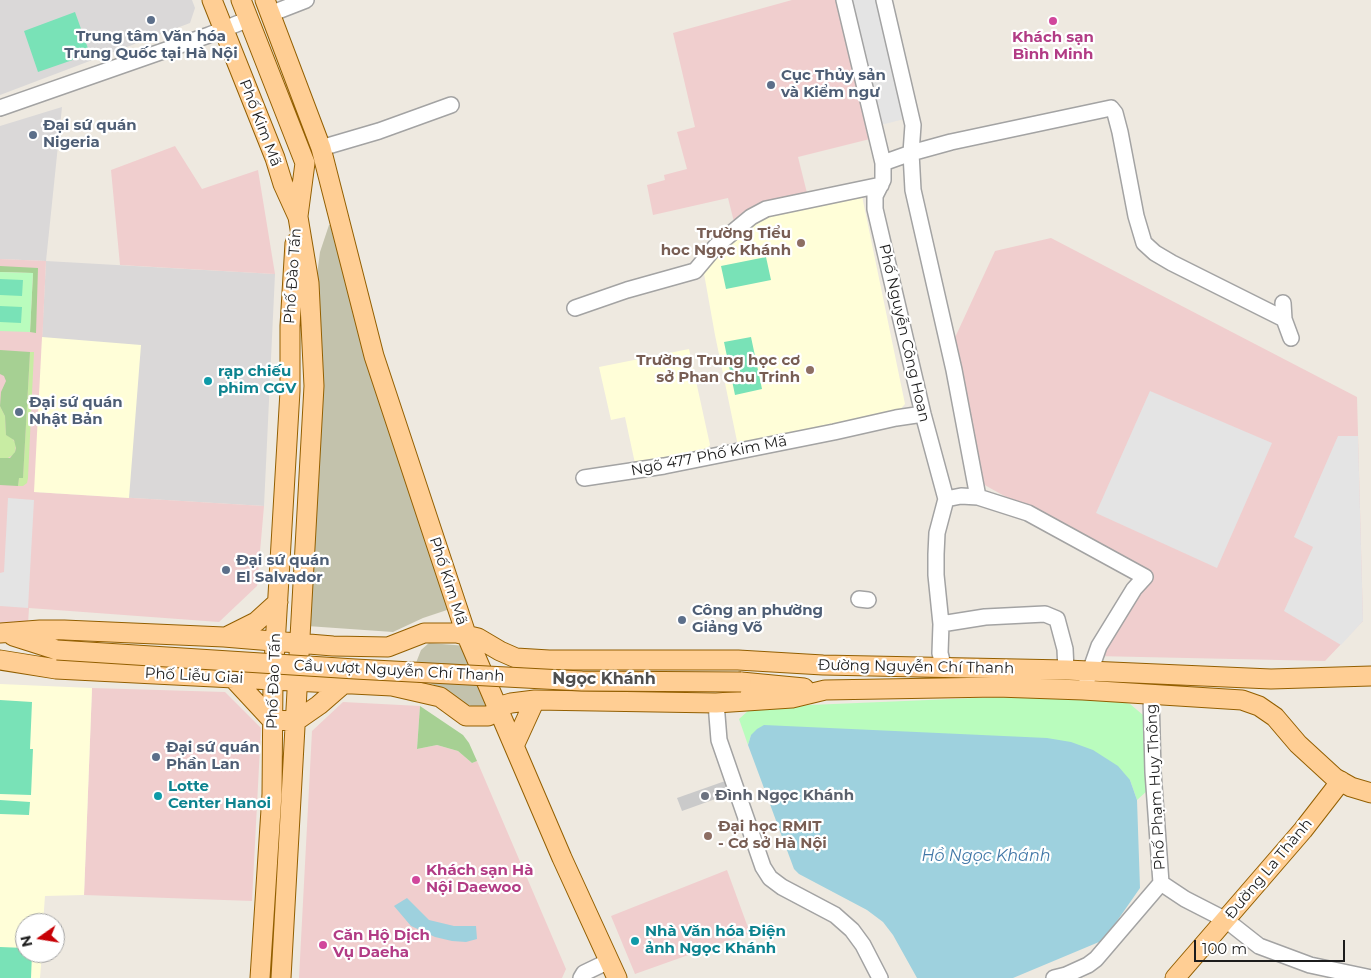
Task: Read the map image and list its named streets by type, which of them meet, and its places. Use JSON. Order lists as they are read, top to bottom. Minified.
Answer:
{"streets":{"main road":["Phố Kim Mã","Phố Đào Tấn","Đường Nguyễn Chí Thanh","Cầu vượt Nguyễn Chí Thanh","Phố Liễu Giai","Đường La Thành"],"street":["Phố Nguyễn Công Hoan","Ngõ 477 Phố Kim Mã","Phố Phạm Huy Thông"]},"crossings":[["Phố Kim Mã","Phố Đào Tấn"],["Phố Kim Mã","Đường Nguyễn Chí Thanh"],["Phố Kim Mã","Phố Liễu Giai"],["Phố Đào Tấn","Phố Liễu Giai"],["Phố Nguyễn Công Hoan","Ngõ 477 Phố Kim Mã"],["Phố Nguyễn Công Hoan","Đường Nguyễn Chí Thanh"],["Đường Nguyễn Chí Thanh","Cầu vượt Nguyễn Chí Thanh"],["Đường Nguyễn Chí Thanh","Phố Liễu Giai"],["Đường Nguyễn Chí Thanh","Phố Phạm Huy Thông"],["Đường Nguyễn Chí Thanh","Đường La Thành"],["Cầu vượt Nguyễn Chí Thanh","Phố Liễu Giai"]],"districts":["Ngọc Khánh"],"water":["Hồ Ngọc Khánh"],"places":["Trung tâm Văn hóa Trung Quốc tại Hà Nội","Khách sạn Bình Minh","Cục Thủy sản và Kiểm ngư","Đại sứ quán Nigeria","Trường Tiểu hoc Ngọc Khánh","Trường Trung học cơ sở Phan Chu Trinh","rạp chiếu phim CGV","Đại sứ quán Nhật Bản","Đại sứ quán El Salvador","Công an phường Giảng Võ","Đại sứ quán Phần Lan","Lotte Center Hanoi","Đình Ngọc Khánh","Đại học RMIT - Cơ sở Hà Nội","Khách sạn Hà Nội Daewoo","Nhà Văn hóa Điện ảnh Ngọc Khánh","Căn Hộ Dịch Vụ Daeha"],"scale_bar":"100 m","north":"left"}
